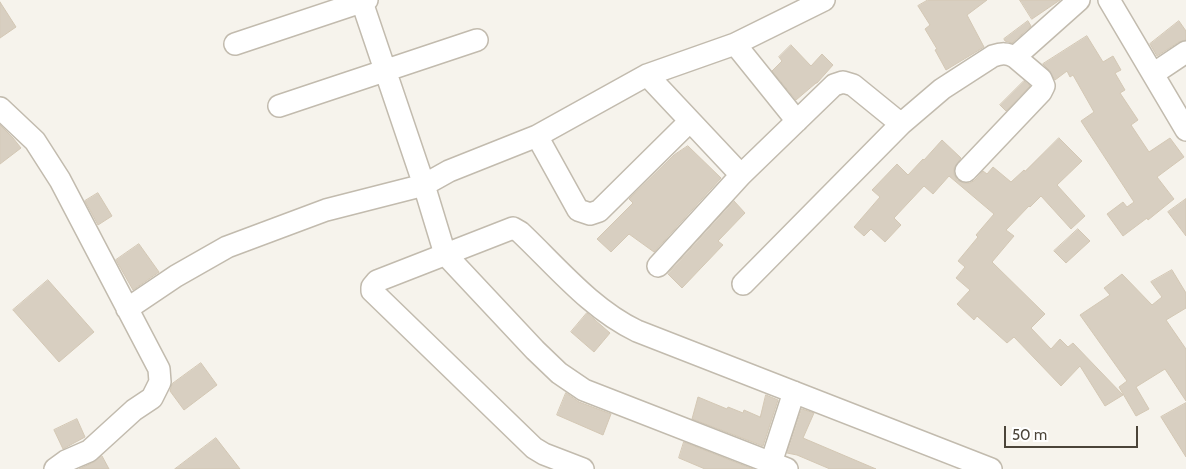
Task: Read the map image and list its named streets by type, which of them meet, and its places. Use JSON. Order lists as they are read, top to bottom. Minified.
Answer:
{"scale_bar":"50 m"}
